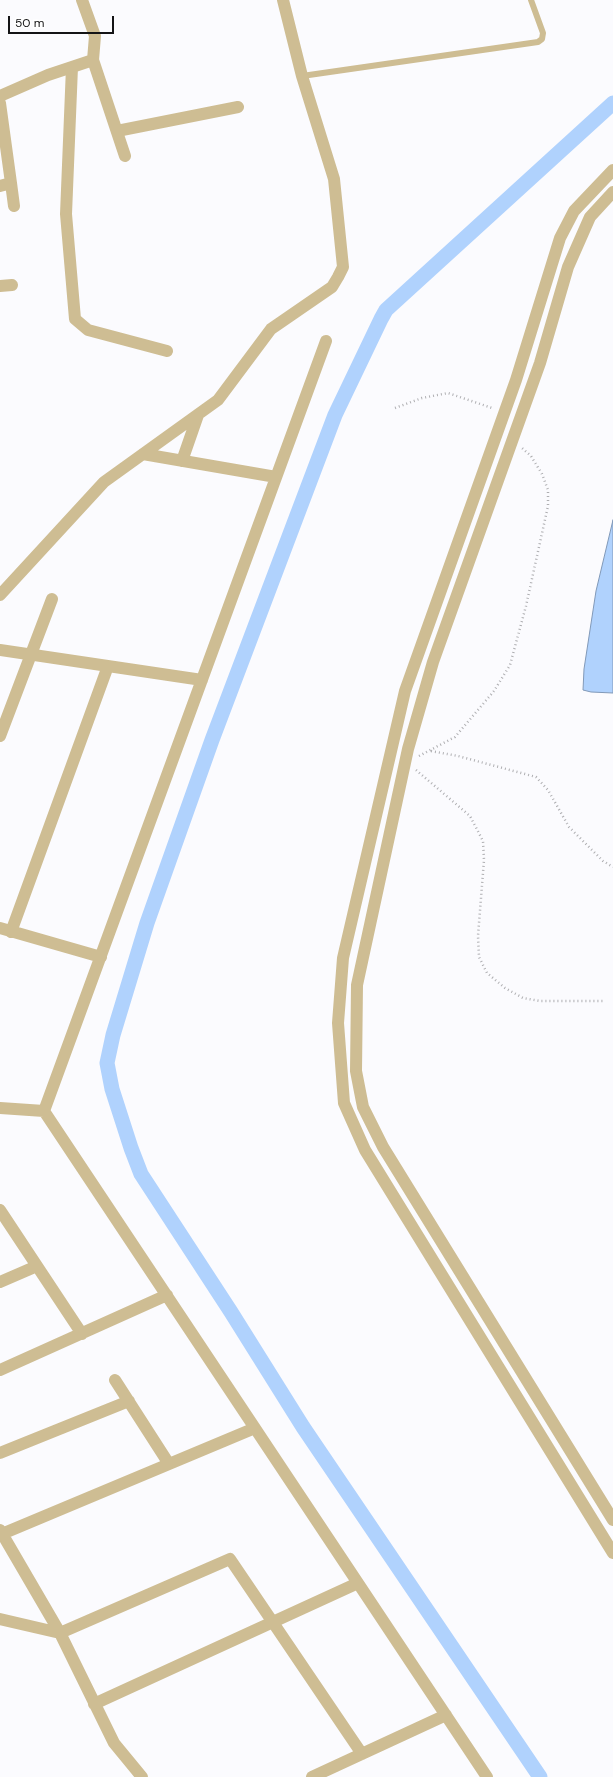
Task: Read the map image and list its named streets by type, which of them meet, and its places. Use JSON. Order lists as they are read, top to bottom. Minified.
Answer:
{"scale_bar":"50 m"}
